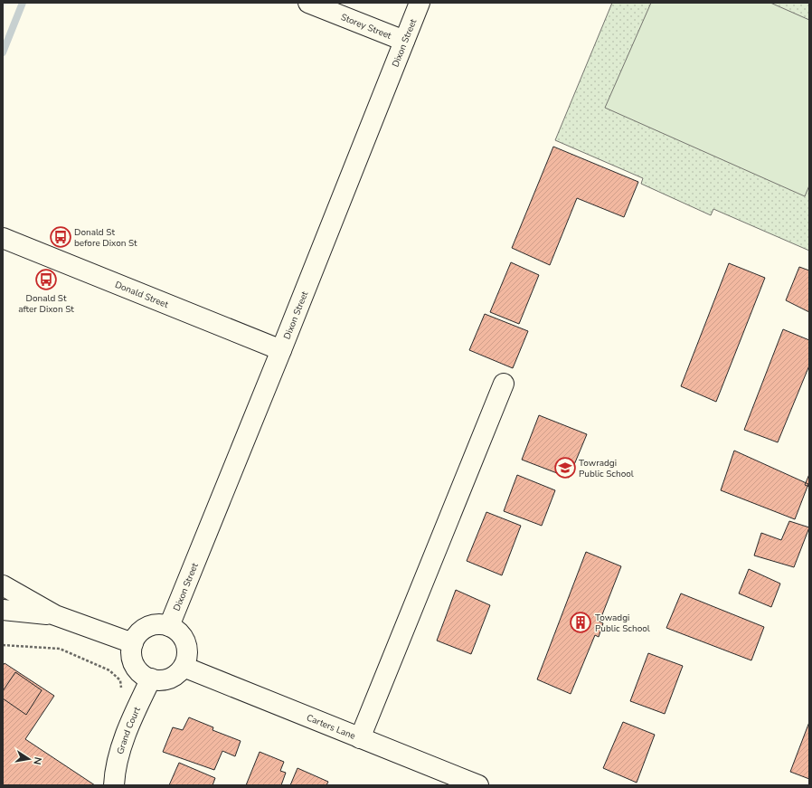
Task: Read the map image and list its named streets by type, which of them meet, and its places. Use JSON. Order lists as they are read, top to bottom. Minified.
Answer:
{"streets":{"street":["Storey Street","Dixon Street","Donald Street","Carters Lane","Grand Court"]},"crossings":[["Storey Street","Dixon Street"],["Dixon Street","Donald Street"],["Dixon Street","Carters Lane"],["Dixon Street","Grand Court"],["Carters Lane","Grand Court"]],"places":{"bus stop":["Donald St before Dixon St","Donald St after Dixon St"],"school or university":["Towradgi Public School"],"building":["Towadgi Public School"]},"north":"right"}
